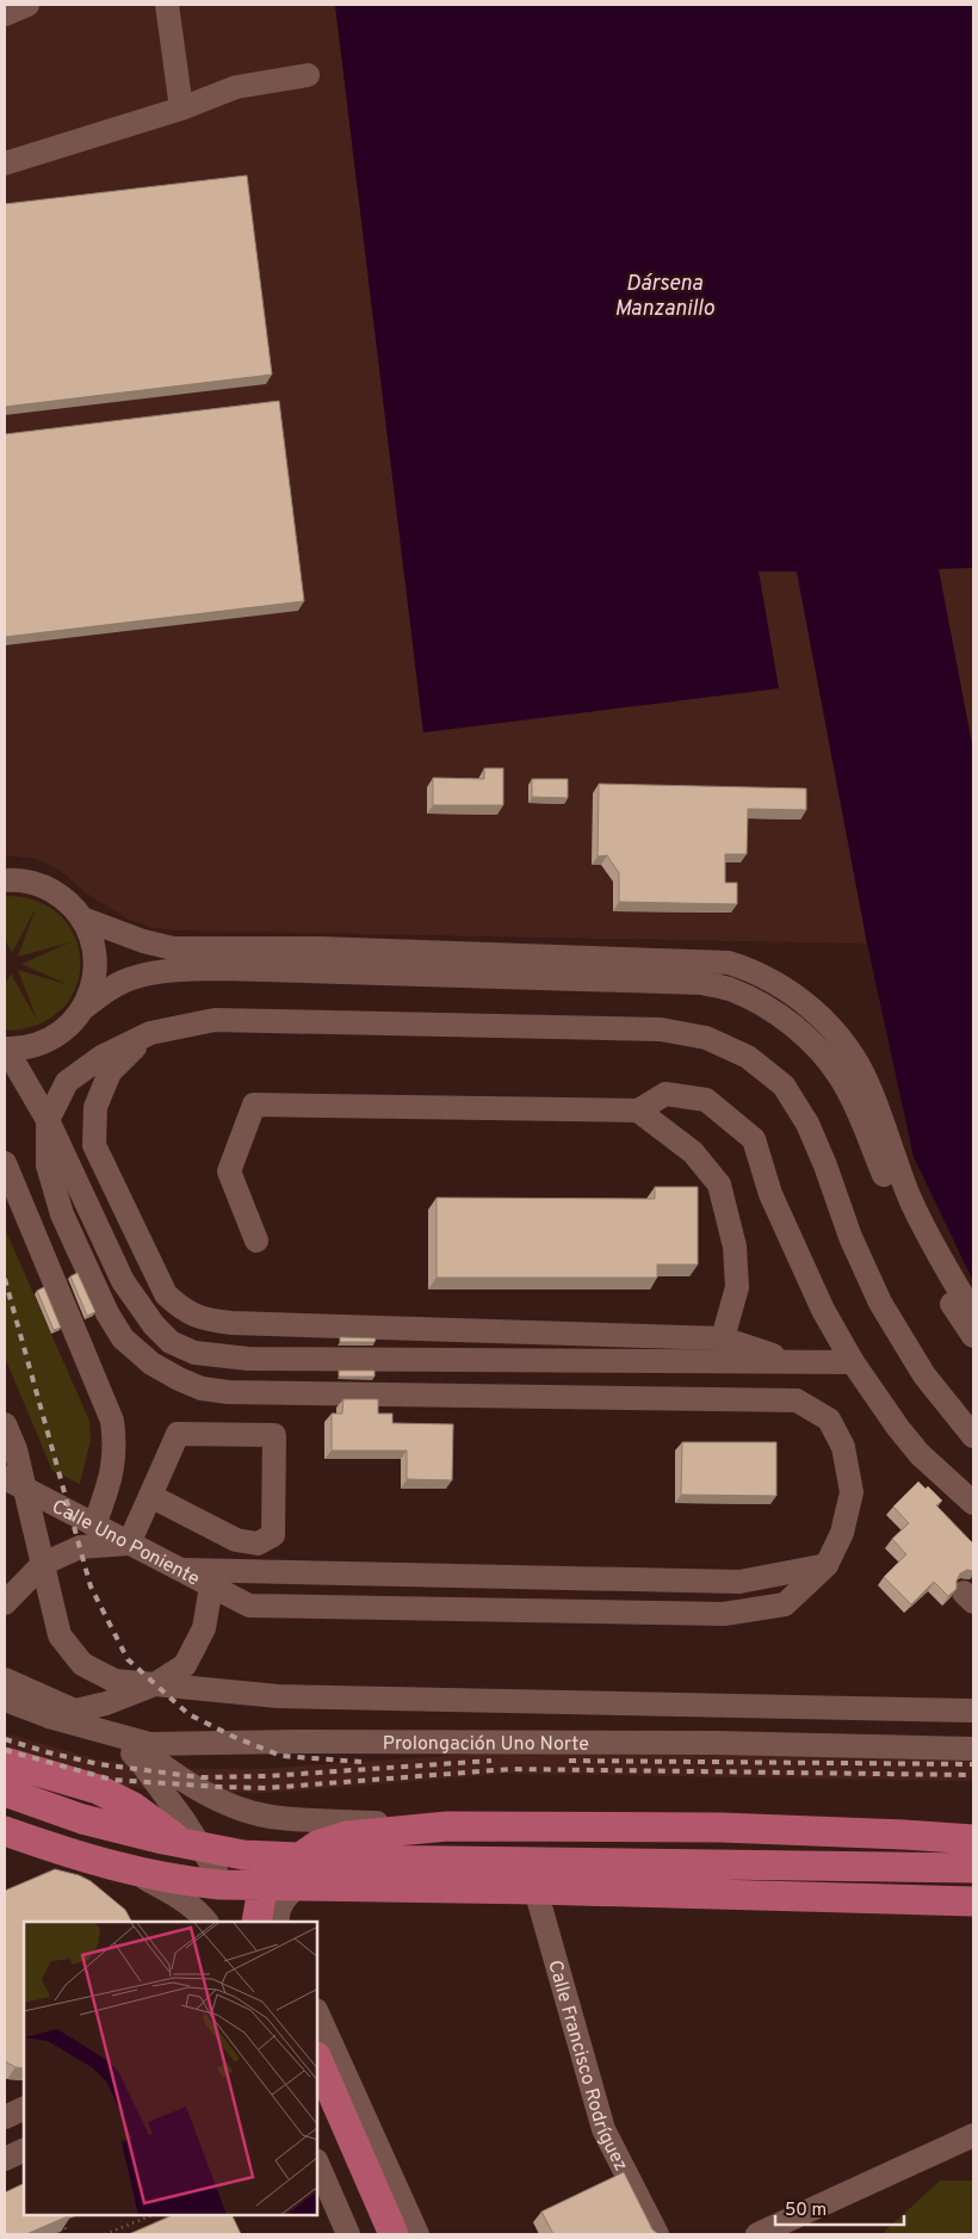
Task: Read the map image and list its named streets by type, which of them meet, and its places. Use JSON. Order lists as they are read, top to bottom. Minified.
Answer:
{"streets":{"street":["Calle Uno Poniente","Prolongación Uno Norte","Calle Francisco Rodríguez"]},"water":["Dársena Manzanillo"],"scale_bar":"50 m"}
